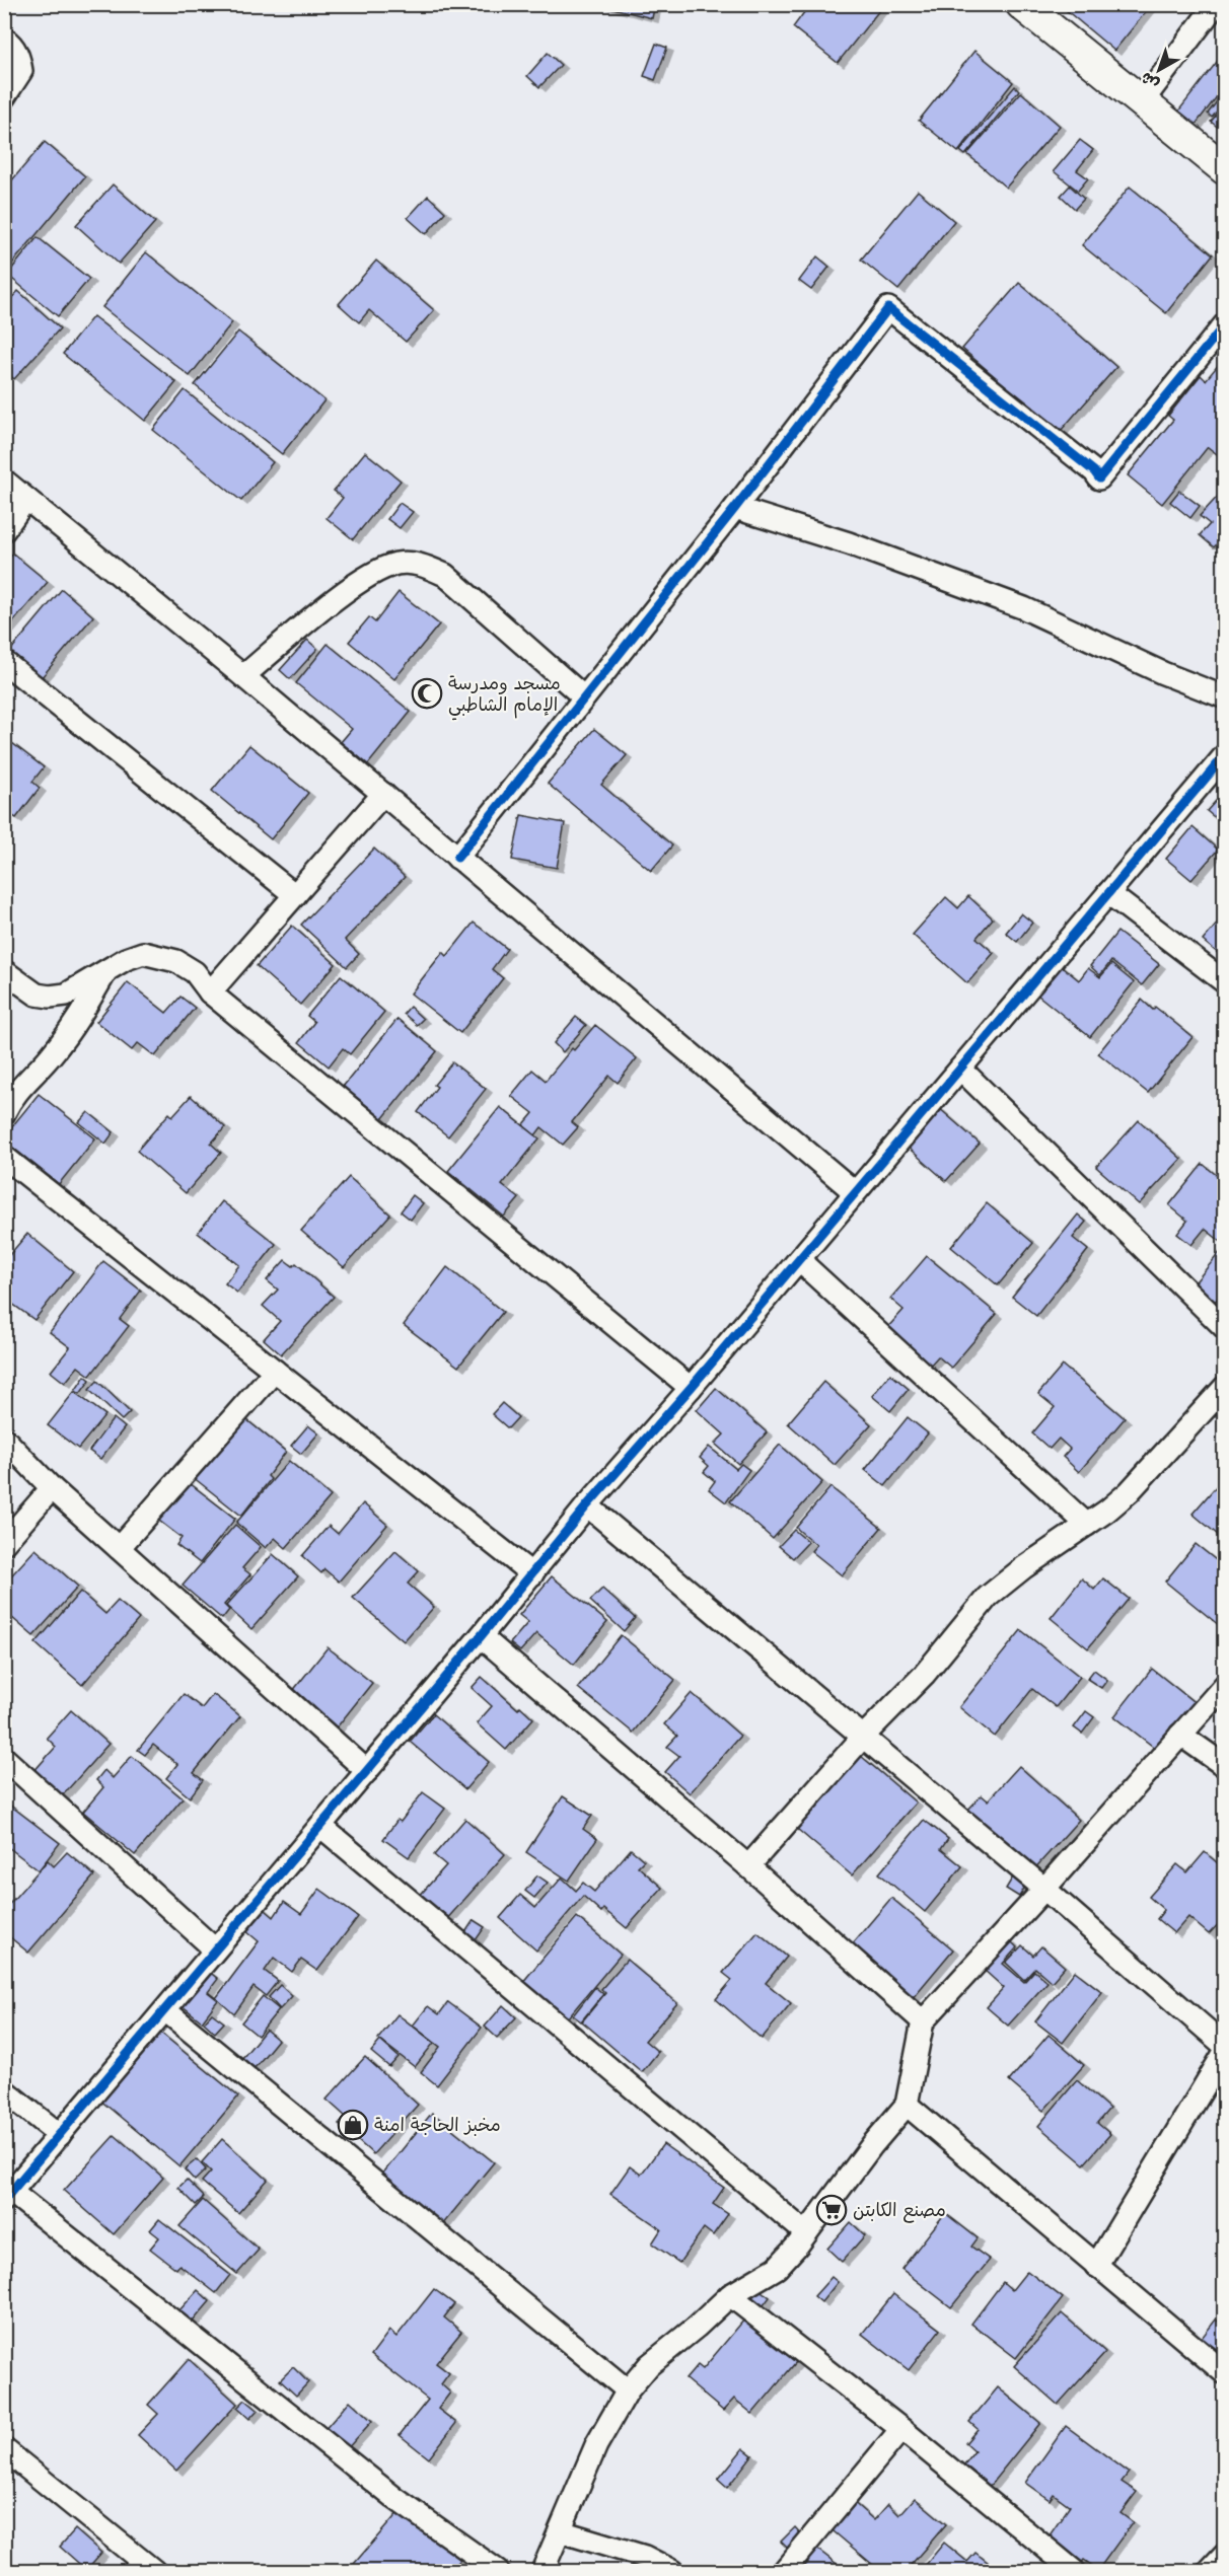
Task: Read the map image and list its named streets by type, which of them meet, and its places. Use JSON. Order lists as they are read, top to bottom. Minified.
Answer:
{"places":{"mosque":["مسجد ومدرسة الإمام الشاطبي"],"shop":["مخبز الحاجة امنة"],"supermarket":["مصنع الكابتن"]},"north":"bottom left"}
